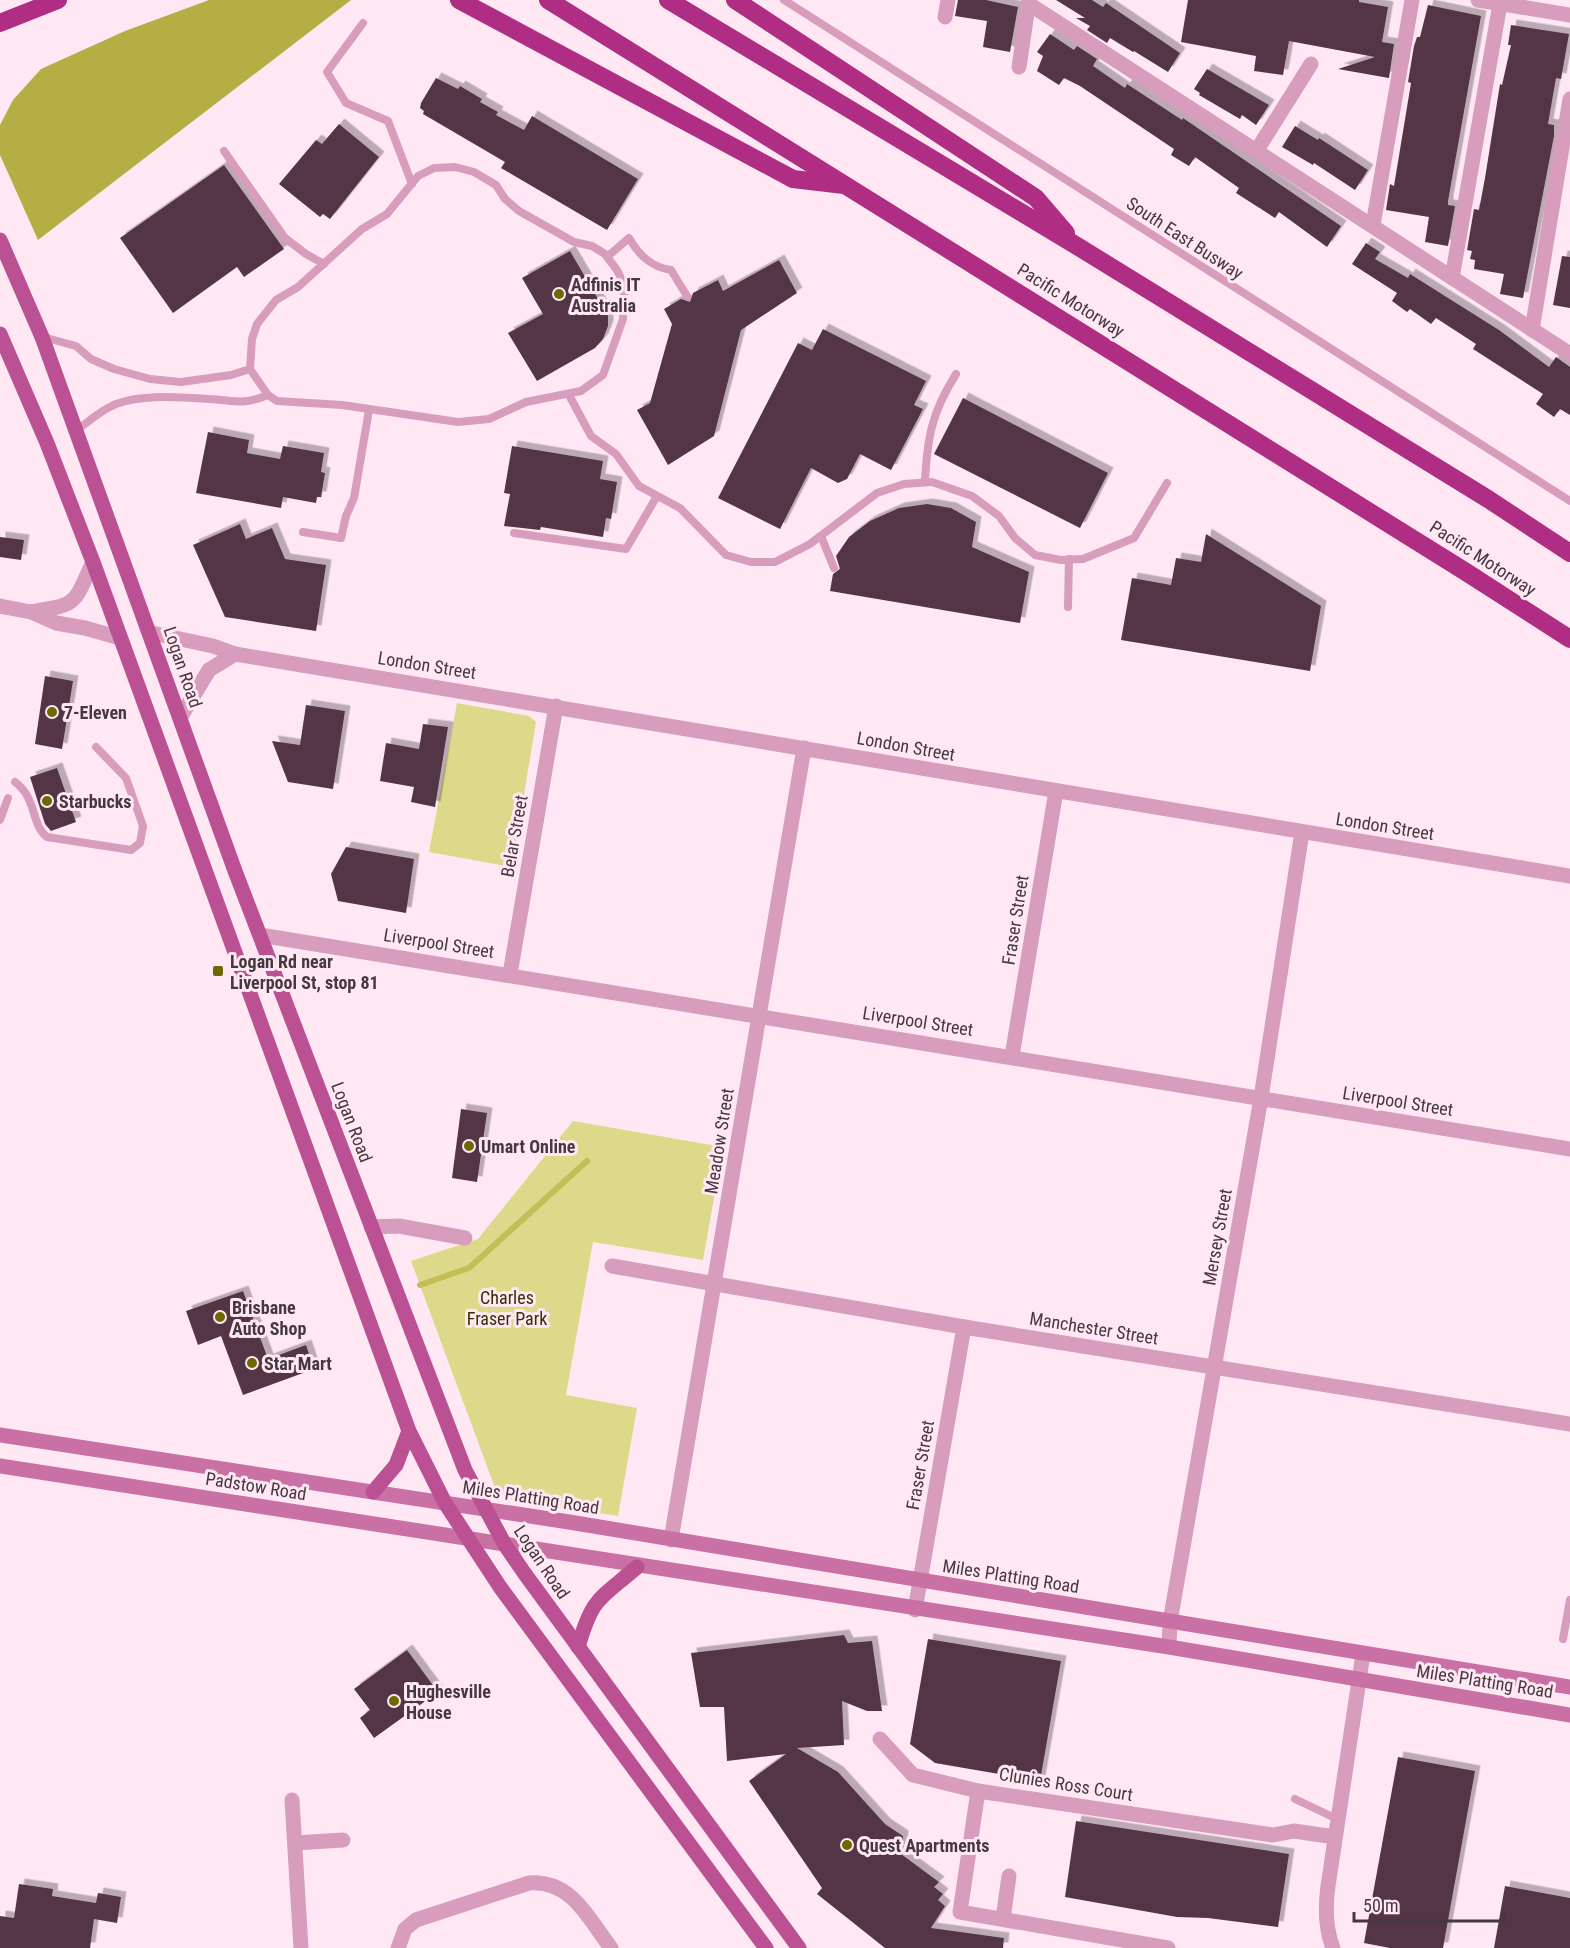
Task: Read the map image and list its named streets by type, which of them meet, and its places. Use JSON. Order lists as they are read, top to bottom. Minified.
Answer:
{"streets":{"highway":["Pacific Motorway"],"main road":["Logan Road","Padstow Road","Miles Platting Road"],"street":["London Street","Belar Street","Fraser Street","Liverpool Street","Meadow Street","Mersey Street","Manchester Street","Clunies Ross Court"],"lane":["South East Busway"]},"crossings":[["London Street","Logan Road"],["London Street","Belar Street"],["London Street","Fraser Street"],["London Street","Meadow Street"],["London Street","Mersey Street"],["Logan Road","Liverpool Street"],["Logan Road","Padstow Road"],["Logan Road","Miles Platting Road"],["Belar Street","Liverpool Street"],["Fraser Street","Liverpool Street"],["Fraser Street","Manchester Street"],["Fraser Street","Miles Platting Road"],["Liverpool Street","Meadow Street"],["Liverpool Street","Mersey Street"],["Meadow Street","Manchester Street"],["Meadow Street","Miles Platting Road"],["Mersey Street","Manchester Street"],["Mersey Street","Miles Platting Road"],["Padstow Road","Miles Platting Road"]],"parks":["Charles Fraser Park"],"places":{"other":["Adfinis IT Australia","7-Eleven","Starbucks","Umart Online","Brisbane Auto Shop","Star Mart","Hughesville House","Quest Apartments"],"transit":["Logan Rd near Liverpool St, stop 81"]},"scale_bar":"50 m"}
